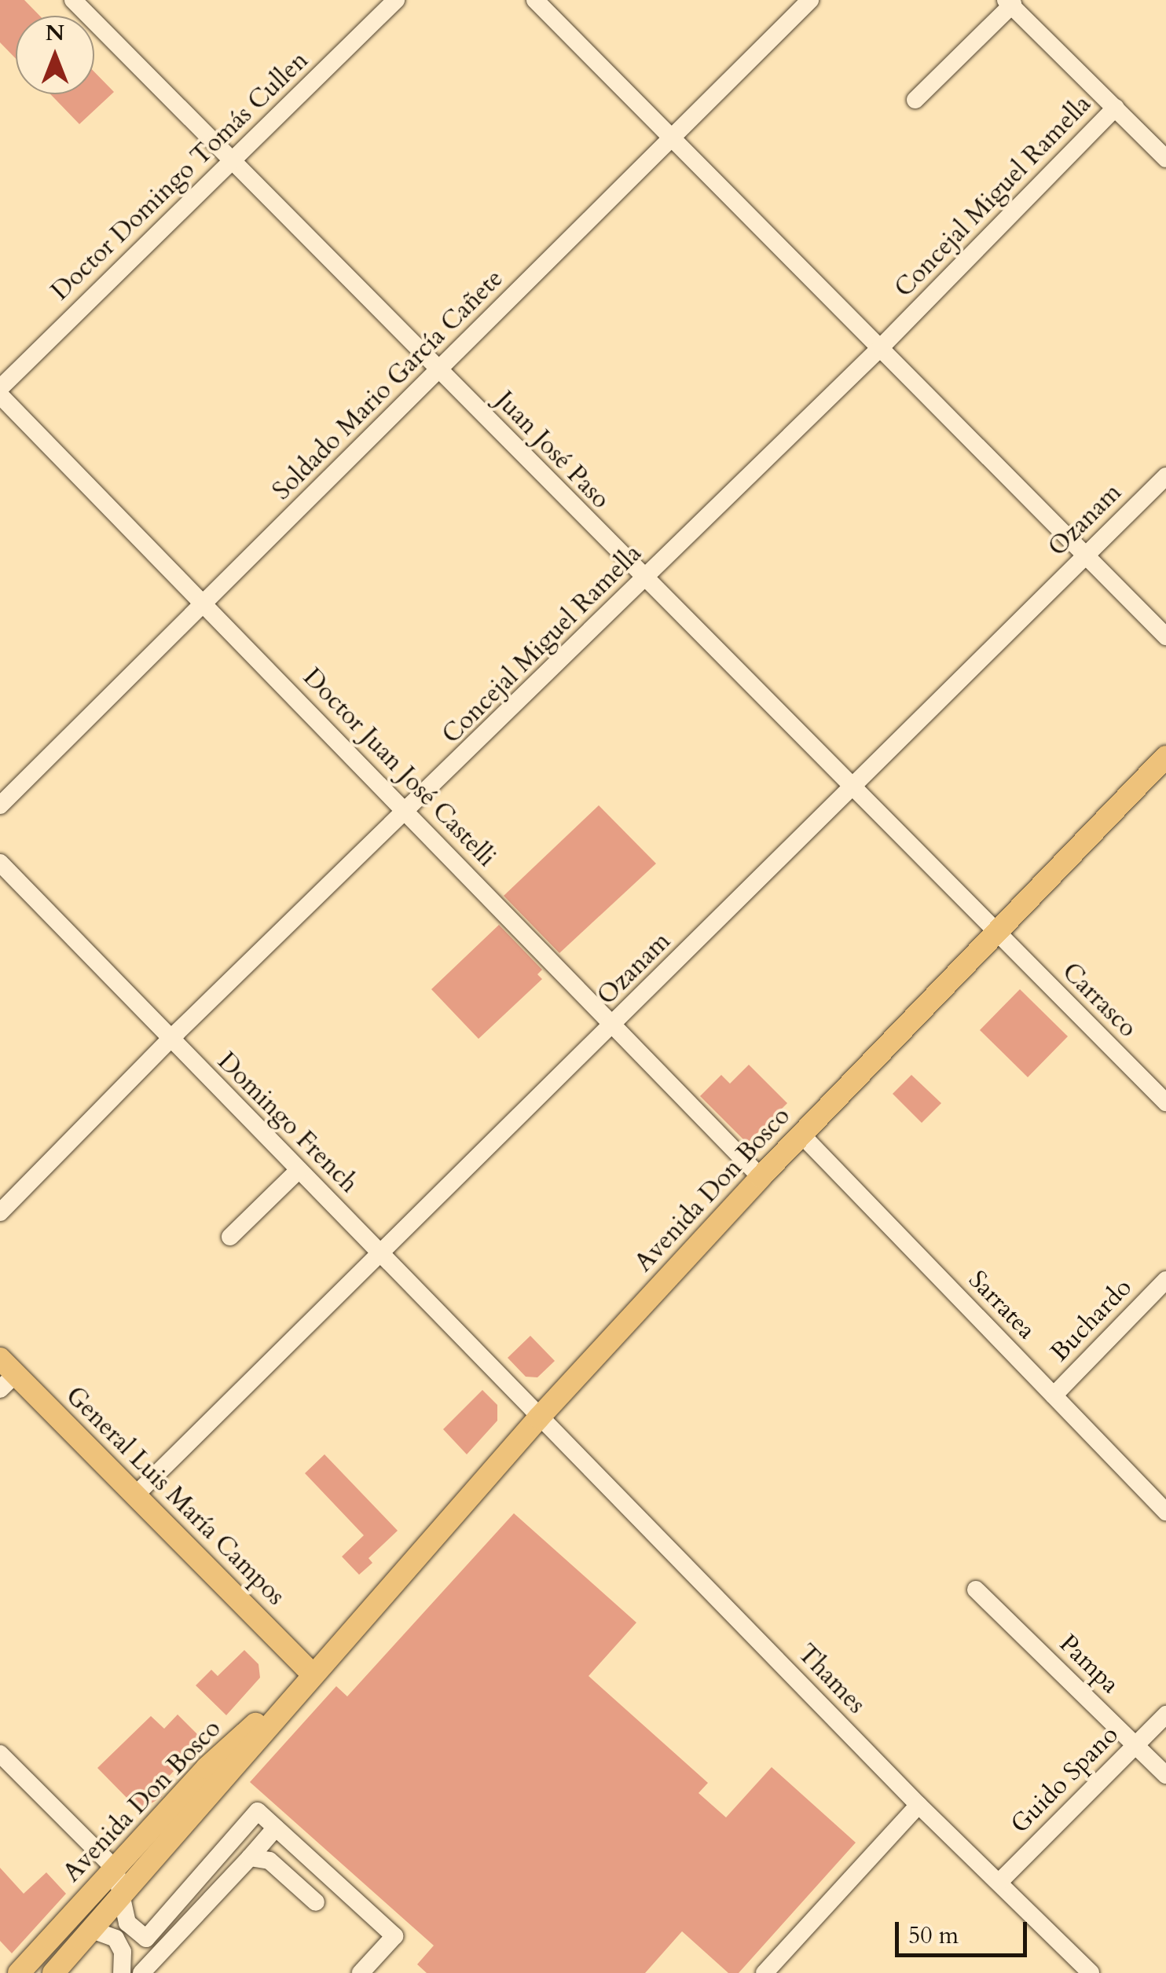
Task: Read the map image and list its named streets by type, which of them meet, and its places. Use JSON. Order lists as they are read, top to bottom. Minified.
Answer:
{"streets":{"main road":["Avenida Don Bosco","General Luis María Campos"],"street":["Doctor Domingo Tomás Cullen","Concejal Miguel Ramella","Soldado Mario García Cañete","Juan José Paso","Ozanam","Doctor Juan José Castelli","Carrasco","Domingo French","Sarratea","Buchardo","Pampa","Thames","Guido Spano"]},"crossings":[["Doctor Domingo Tomás Cullen","Juan José Paso"],["Concejal Miguel Ramella","Juan José Paso"],["Concejal Miguel Ramella","Doctor Juan José Castelli"],["Concejal Miguel Ramella","Domingo French"],["Soldado Mario García Cañete","Juan José Paso"],["Soldado Mario García Cañete","Doctor Juan José Castelli"],["Juan José Paso","Ozanam"],["Juan José Paso","Carrasco"],["Juan José Paso","Avenida Don Bosco"],["Ozanam","Doctor Juan José Castelli"],["Ozanam","Domingo French"],["Ozanam","General Luis María Campos"],["Doctor Juan José Castelli","Avenida Don Bosco"],["Carrasco","Avenida Don Bosco"],["Domingo French","Avenida Don Bosco"],["Domingo French","Thames"],["Avenida Don Bosco","Sarratea"],["Avenida Don Bosco","General Luis María Campos"],["Avenida Don Bosco","Thames"],["Sarratea","Buchardo"],["Pampa","Guido Spano"],["Thames","Guido Spano"]],"scale_bar":"50 m","north":"top"}
